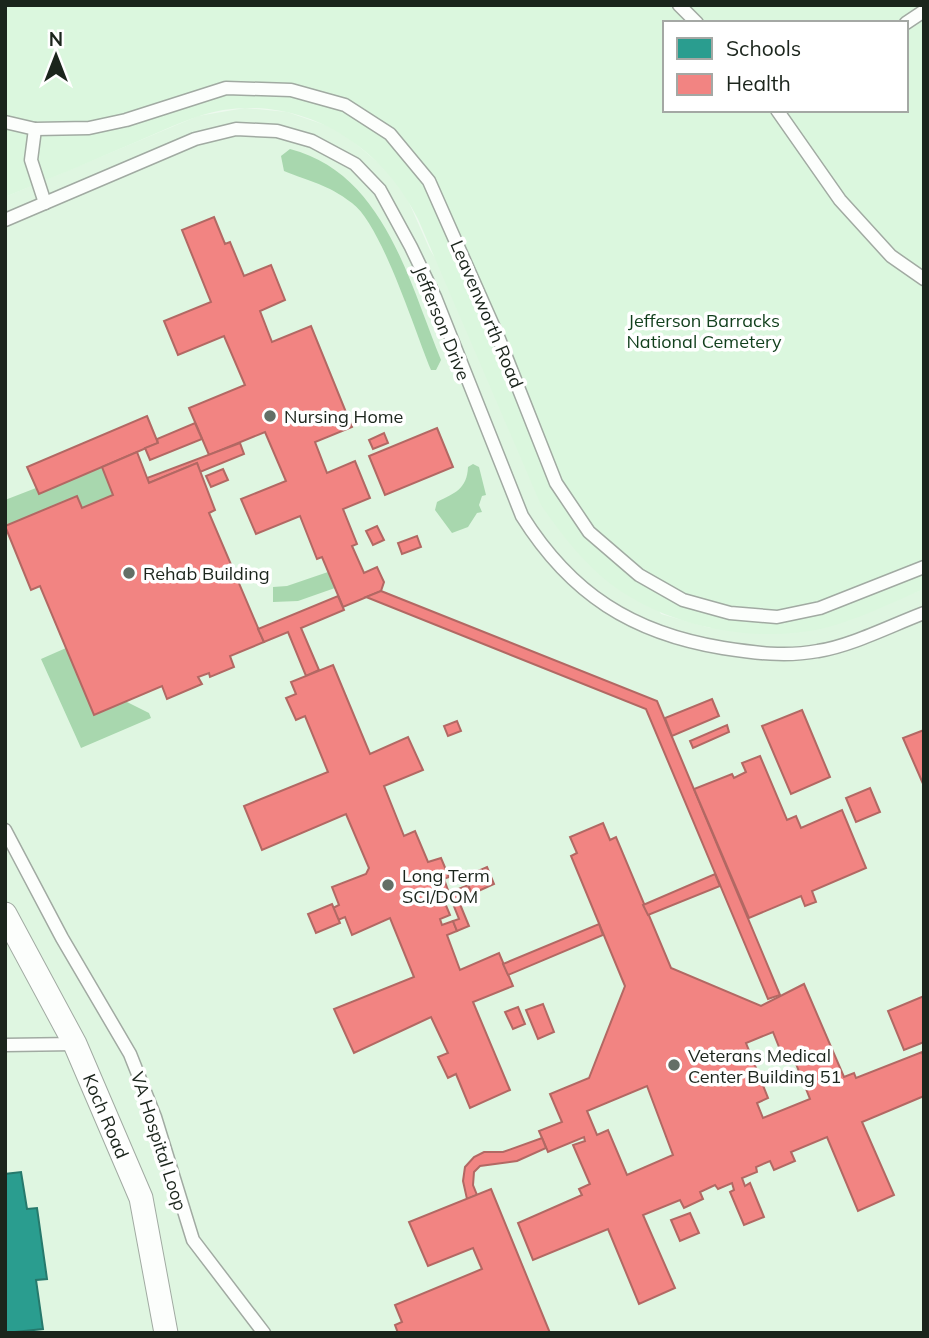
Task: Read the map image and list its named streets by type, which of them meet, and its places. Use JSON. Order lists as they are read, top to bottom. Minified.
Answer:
{"streets":{"street":["Koch Road"],"lane":["Leavenworth Road","Jefferson Drive","VA Hospital Loop"]},"parks":["Jefferson Barracks National Cemetery"],"places":["Nursing Home","Rehab Building","Long Term SCI/DOM","Veterans Medical Center Building 51"],"legend":["Schools","Health"],"north":"top"}
